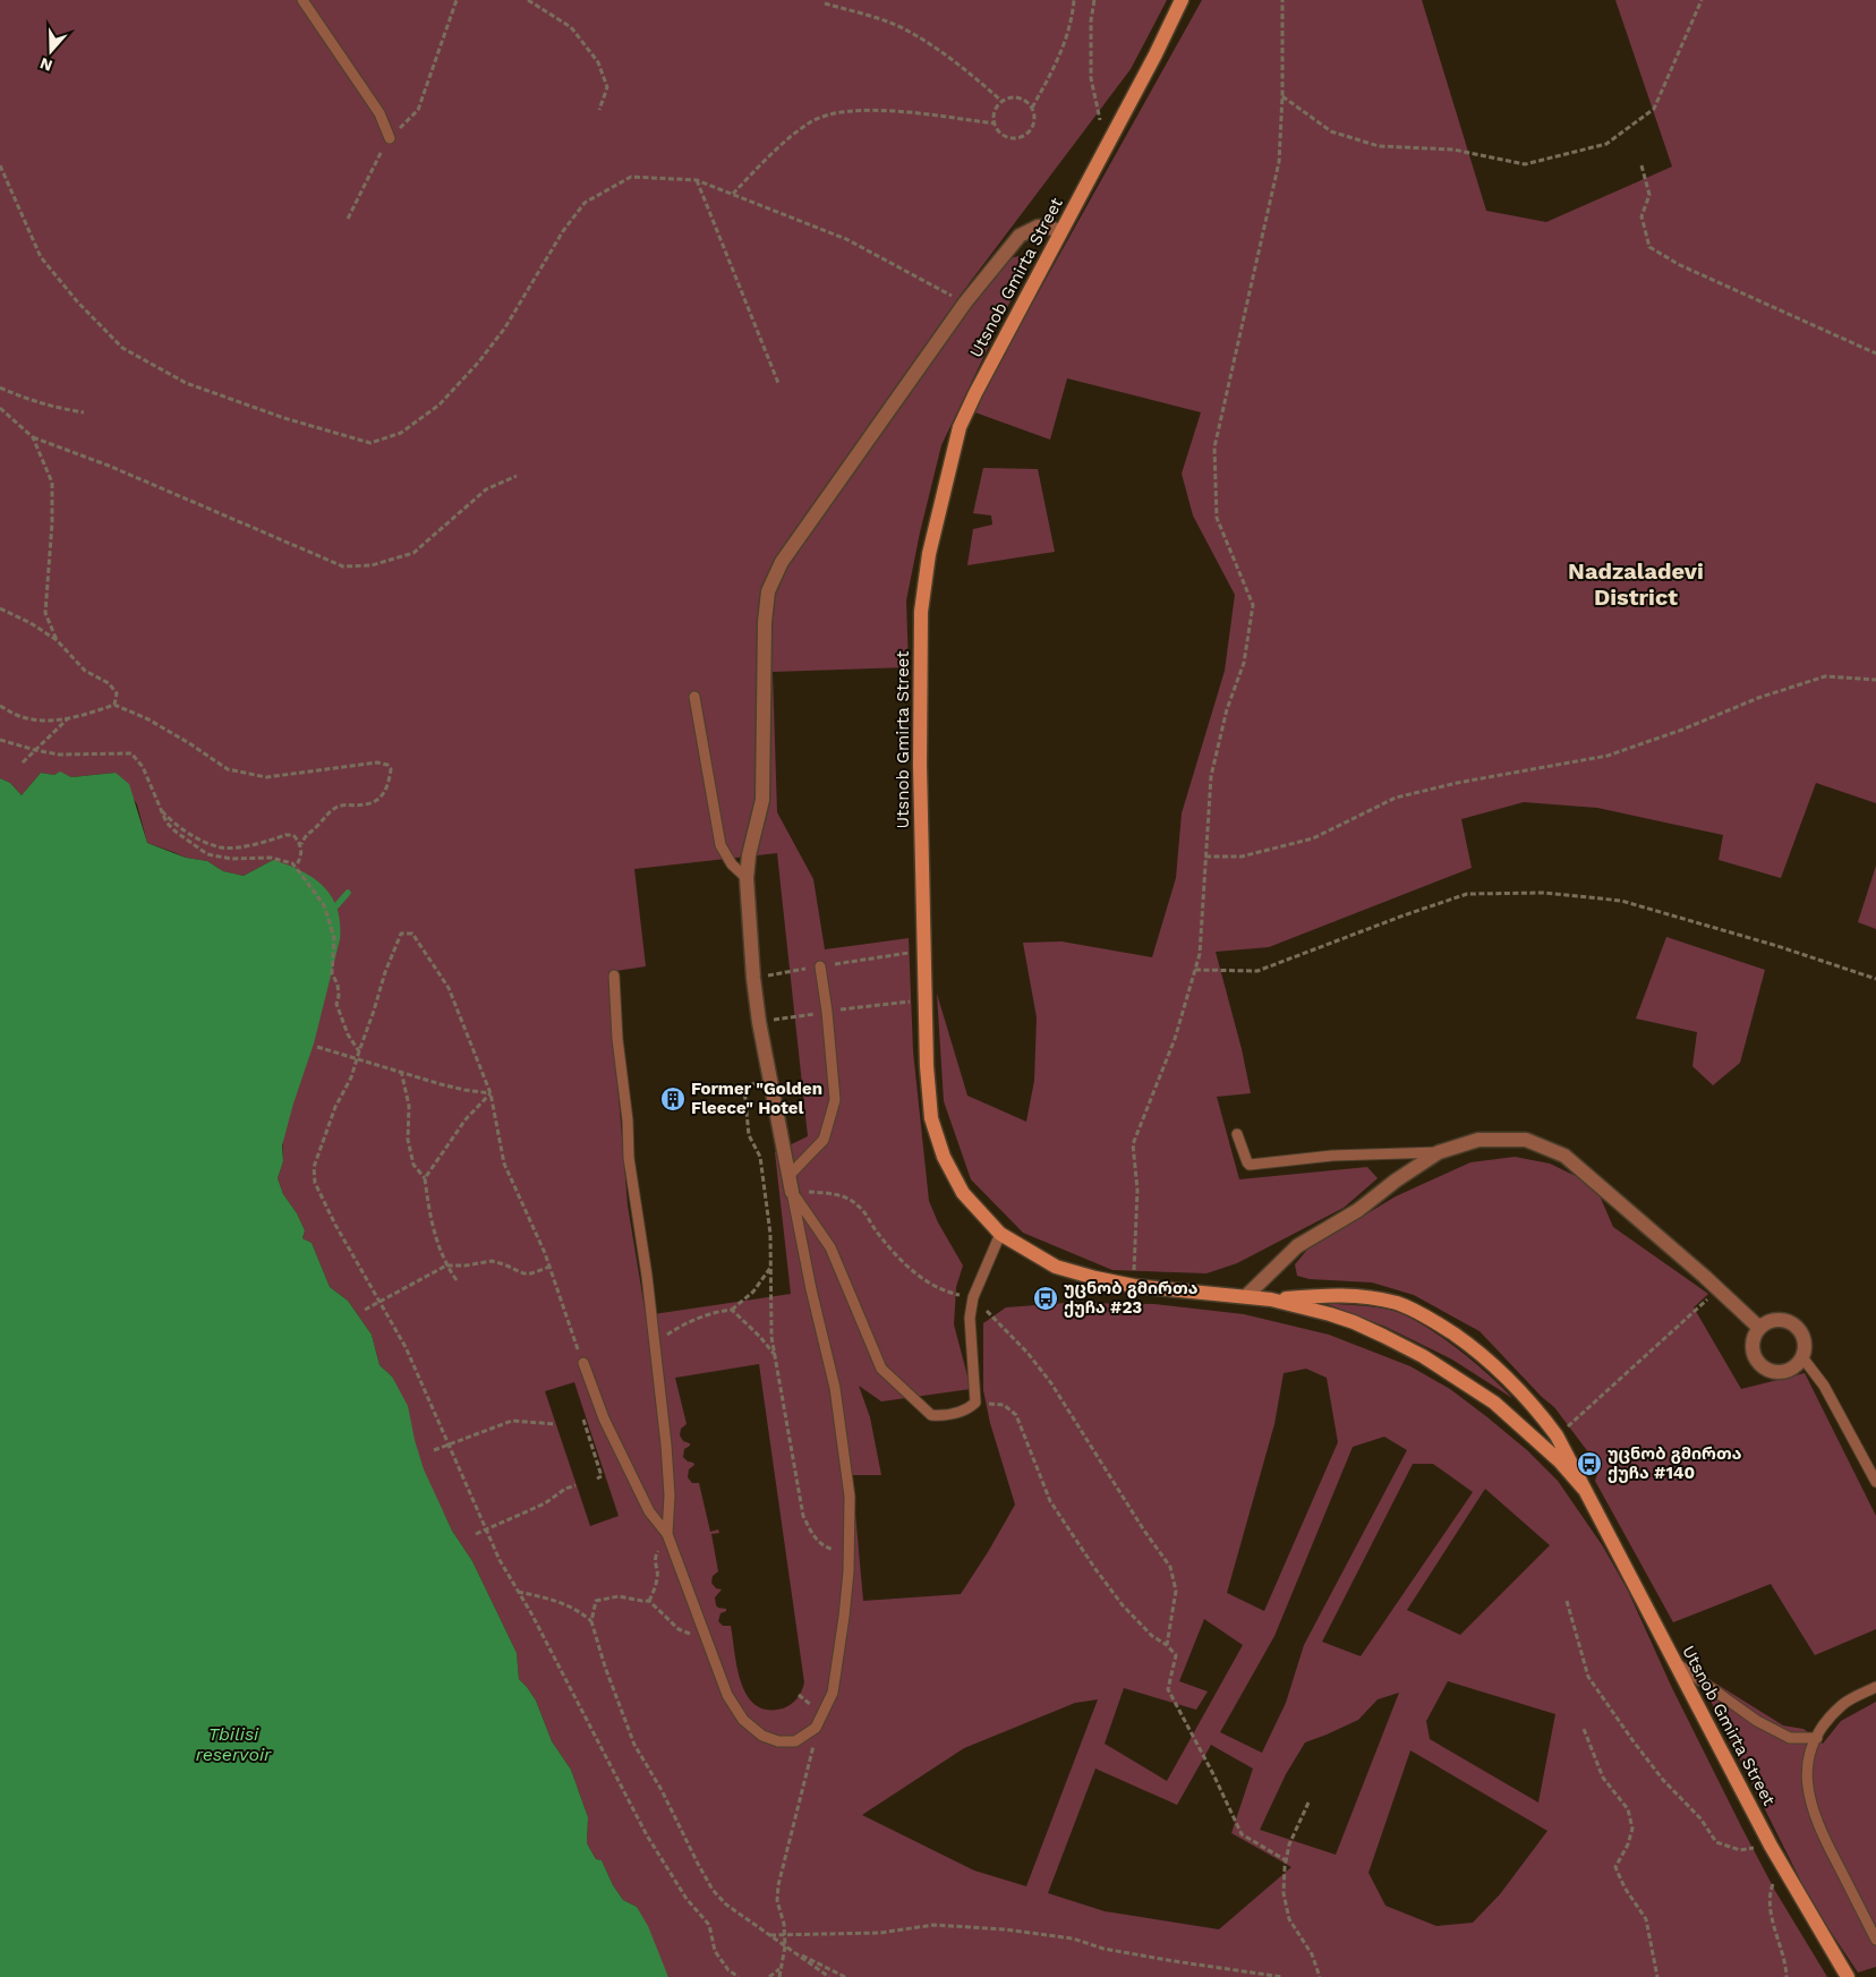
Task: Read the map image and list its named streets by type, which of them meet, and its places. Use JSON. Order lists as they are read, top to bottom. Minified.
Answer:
{"streets":{"main road":["Utsnob Gmirta Street"]},"districts":["Nadzaladevi District"],"water":["Tbilisi reservoir"],"places":{"building":["Former \"Golden Fleece\" Hotel"],"bus stop":["უცნობ გმირთა ქუჩა #23","უცნობ გმირთა ქუჩა #140"]},"north":"bottom"}
